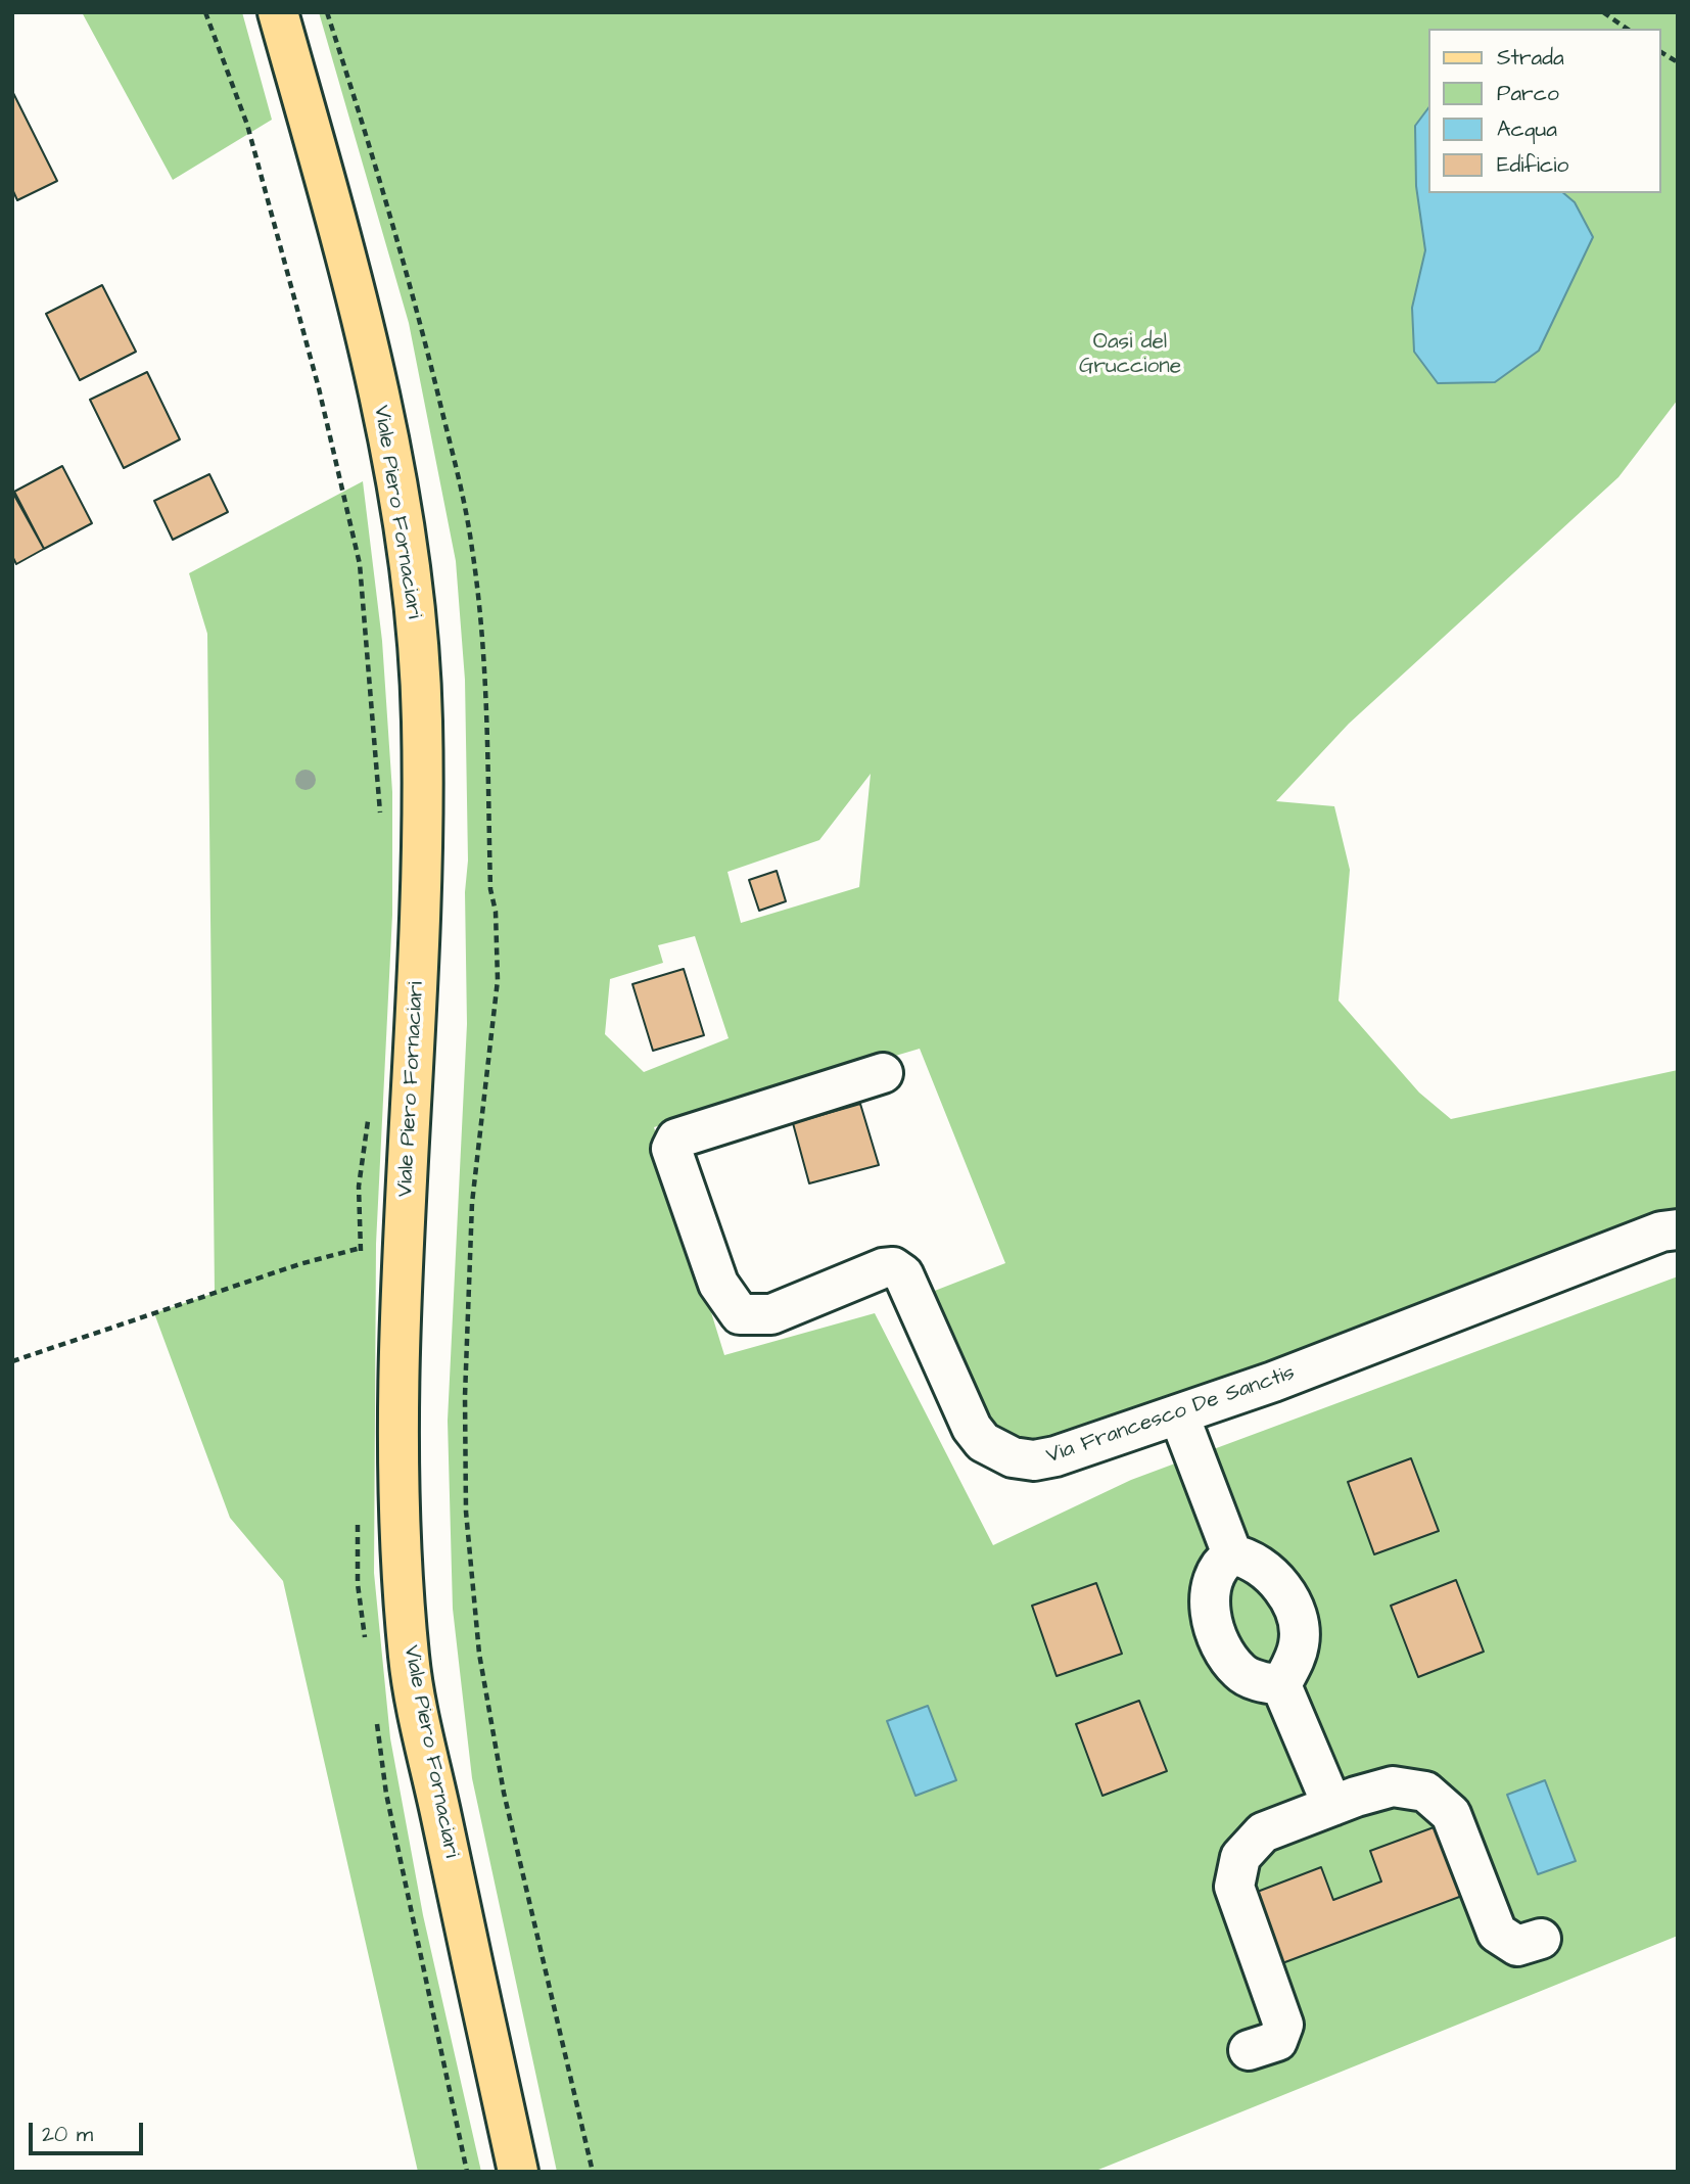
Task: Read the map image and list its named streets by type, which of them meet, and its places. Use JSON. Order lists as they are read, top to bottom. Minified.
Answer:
{"streets":{"main road":["Viale Piero Fornaciari"],"street":["Via Francesco De Sanctis"]},"parks":["Oasi del Gruccione"],"legend":["Strada","Parco","Acqua","Edificio"],"scale_bar":"20 m"}
